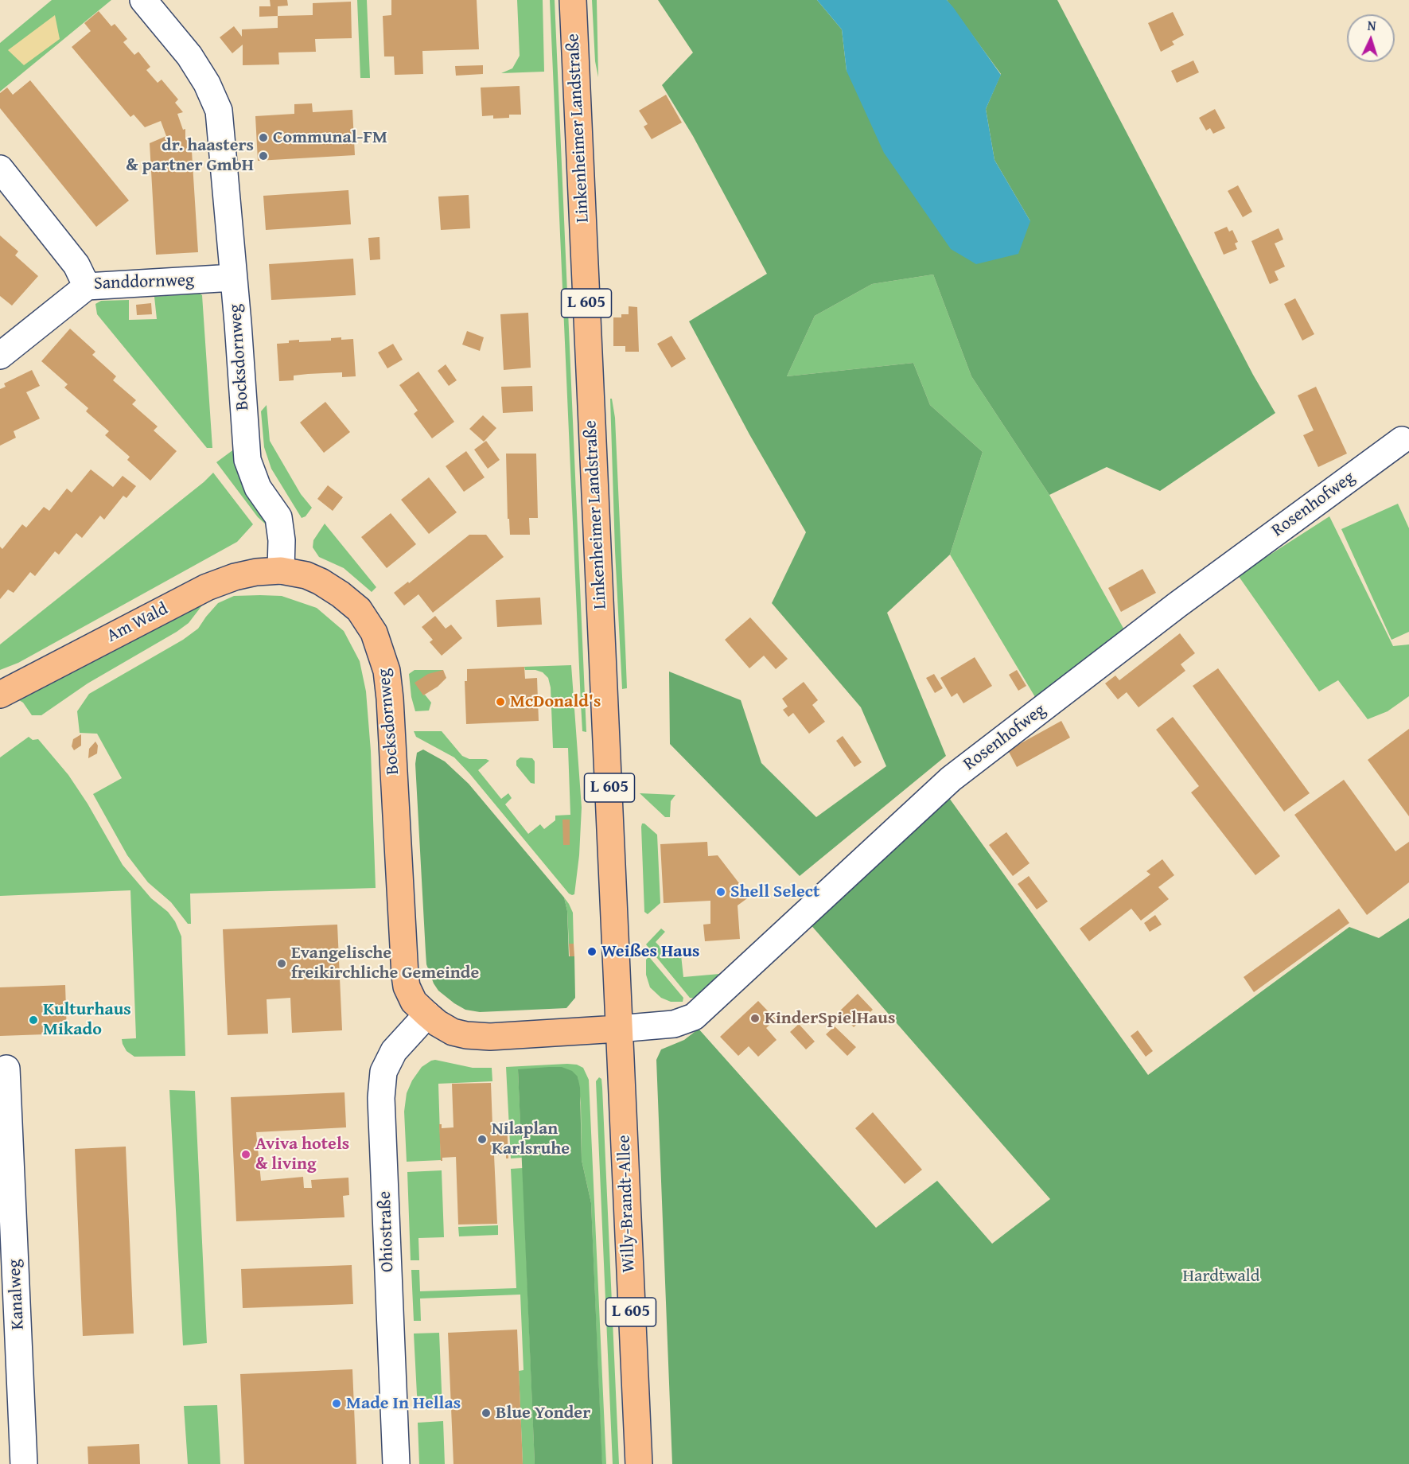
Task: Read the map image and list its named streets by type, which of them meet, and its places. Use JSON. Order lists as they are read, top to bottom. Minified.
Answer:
{"streets":{"main road":["Linkenheimer Landstraße","L 605","Bocksdornweg","Am Wald","Willy-Brandt-Allee"],"street":["Sanddornweg","Rosenhofweg","Ohiostraße","Kanalweg"]},"crossings":[["Linkenheimer Landstraße","Bocksdornweg"],["Linkenheimer Landstraße","Rosenhofweg"],["Linkenheimer Landstraße","Willy-Brandt-Allee"],["Sanddornweg","Bocksdornweg"],["Bocksdornweg","Rosenhofweg"],["Bocksdornweg","Am Wald"],["Bocksdornweg","Willy-Brandt-Allee"],["Bocksdornweg","Ohiostraße"],["Rosenhofweg","Willy-Brandt-Allee"]],"parks":["Hardtwald"],"places":["Communal-FM","dr. haasters & partner GmbH","McDonald's","Shell Select","Weißes Haus","Evangelische freikirchliche Gemeinde","KinderSpielHaus","Kulturhaus Mikado","Nilaplan Karlsruhe","Aviva hotels & living","Made In Hellas","Blue Yonder"],"north":"top"}
